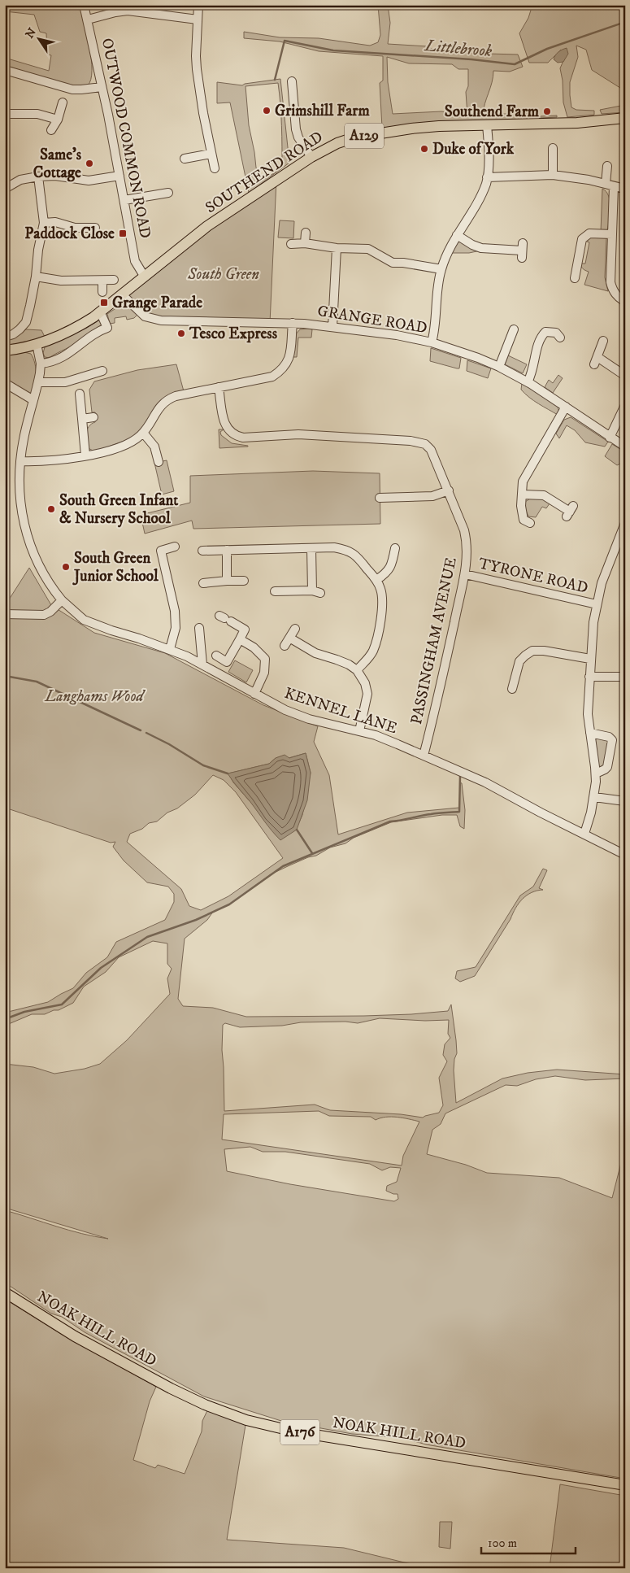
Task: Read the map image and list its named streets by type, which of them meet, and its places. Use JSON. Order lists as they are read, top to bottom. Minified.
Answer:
{"streets":{"main road":["A129","SOUTHEND ROAD","NOAK HILL ROAD","A176"],"street":["OUTWOOD COMMON ROAD","GRANGE ROAD","TYRONE ROAD","PASSINGHAM AVENUE","KENNEL LANE"]},"crossings":[["OUTWOOD COMMON ROAD","SOUTHEND ROAD"],["SOUTHEND ROAD","GRANGE ROAD"],["SOUTHEND ROAD","KENNEL LANE"],["TYRONE ROAD","PASSINGHAM AVENUE"],["PASSINGHAM AVENUE","KENNEL LANE"]],"water":["Littlebrook"],"parks":["South Green","Langhams Wood"],"places":{"other":["Grimshill Farm","Southend Farm","Duke of York","Same's Cottage","Tesco Express","South Green Infant & Nursery School","South Green Junior School"],"transit":["Paddock Close","Grange Parade"]},"scale_bar":"100 m","north":"top left"}
